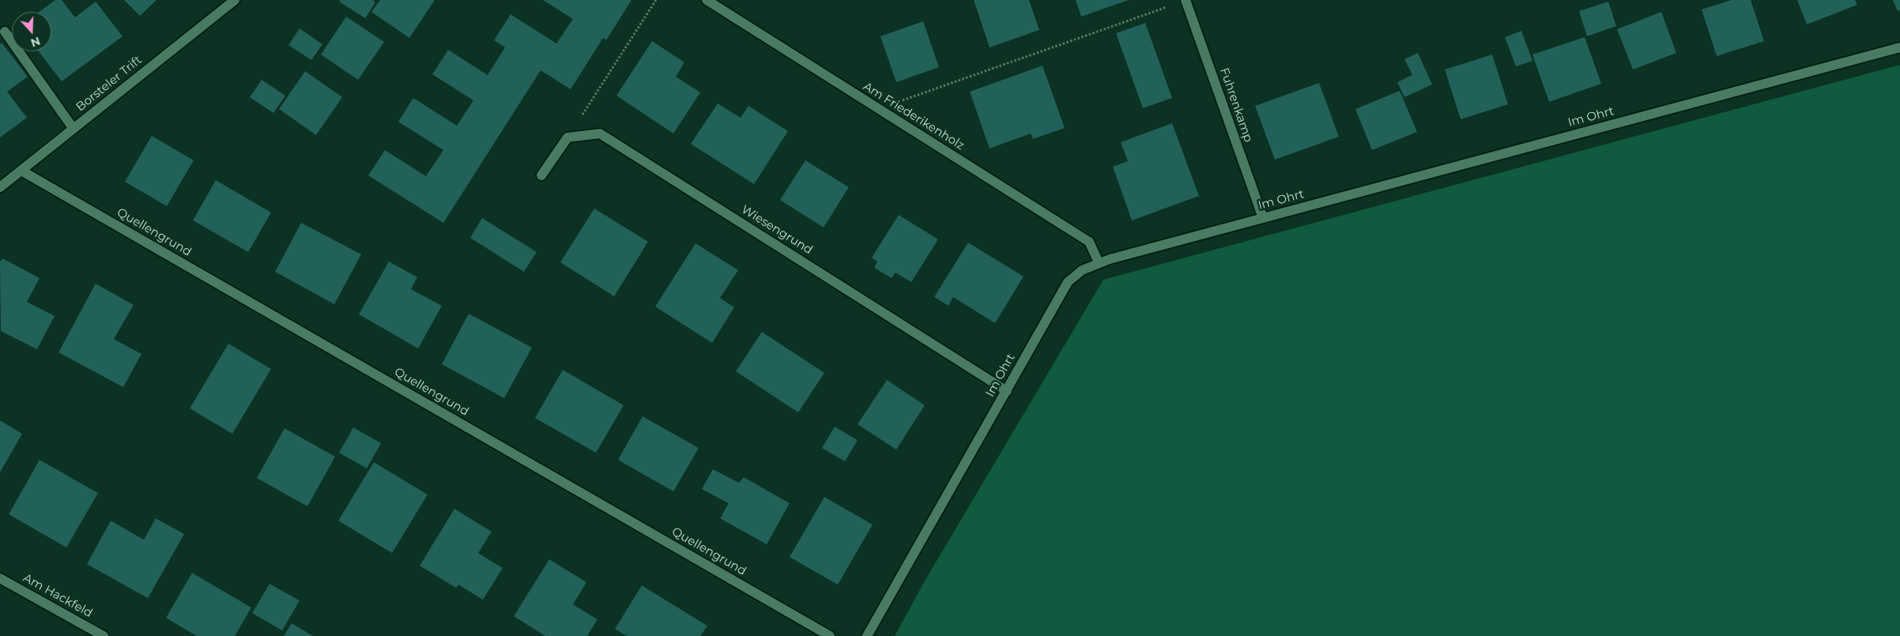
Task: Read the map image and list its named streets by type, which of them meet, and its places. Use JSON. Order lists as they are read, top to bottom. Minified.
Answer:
{"streets":{"street":["Borsteler Trift","Fuhrenkamp","Am Friederikenholz","Im Ohrt","Wiesengrund","Quellengrund","Am Hackfeld"]},"crossings":[["Borsteler Trift","Quellengrund"],["Fuhrenkamp","Im Ohrt"],["Am Friederikenholz","Im Ohrt"],["Im Ohrt","Wiesengrund"]],"north":"bottom"}
